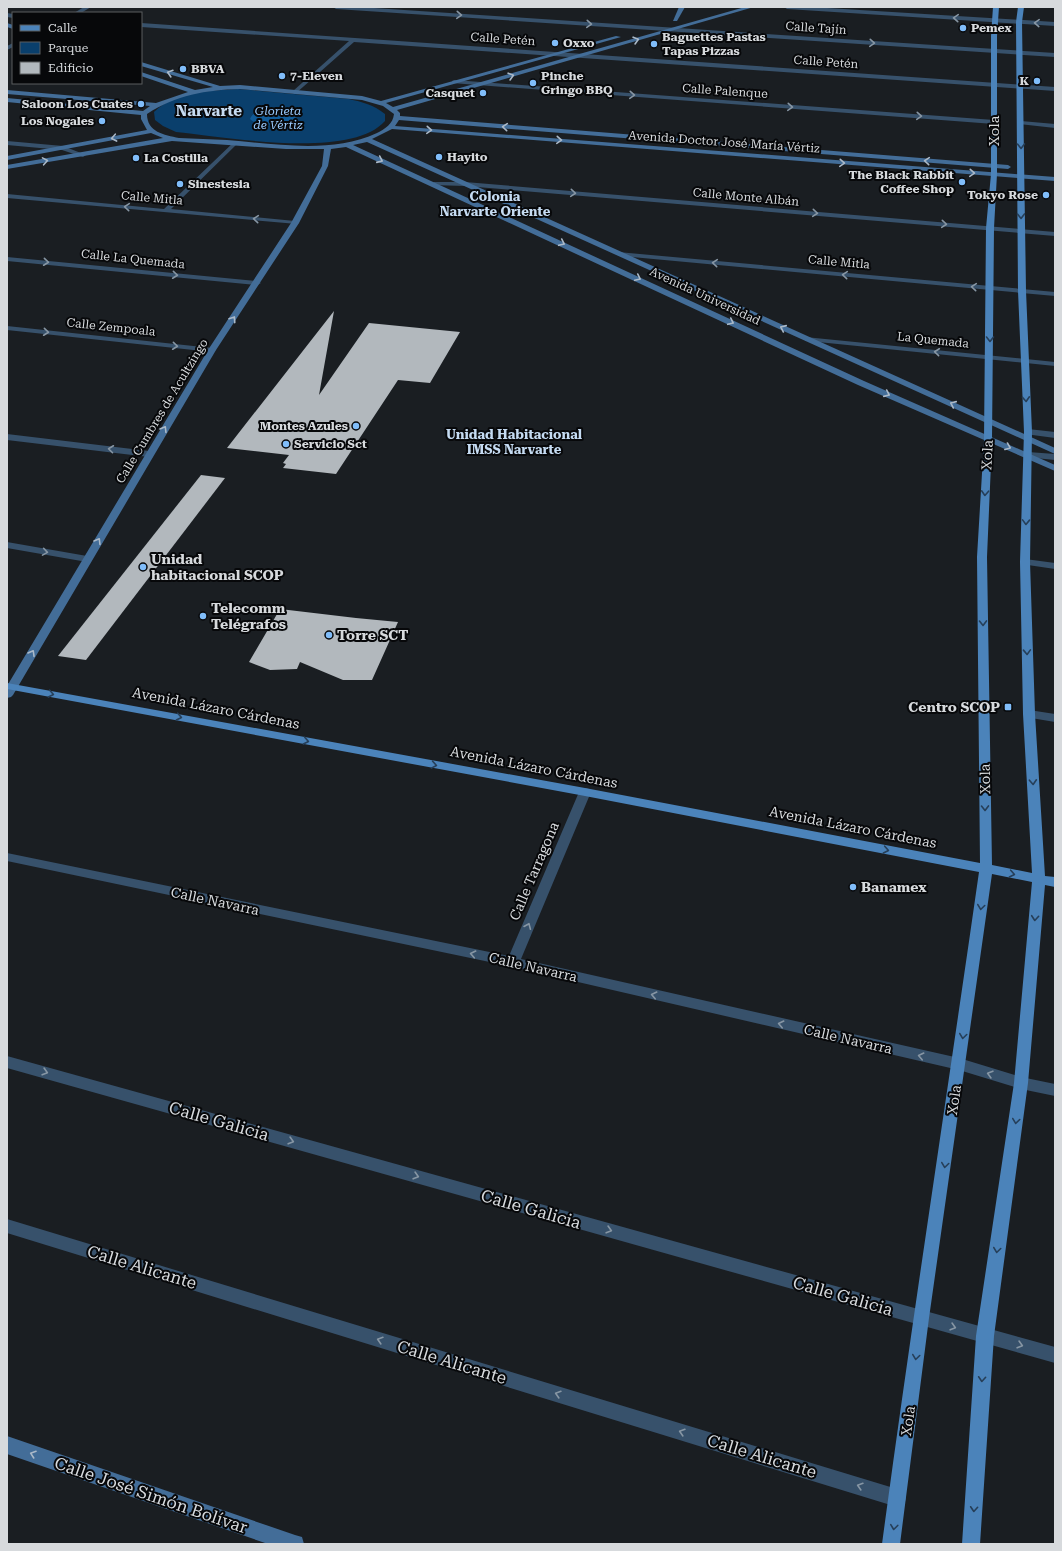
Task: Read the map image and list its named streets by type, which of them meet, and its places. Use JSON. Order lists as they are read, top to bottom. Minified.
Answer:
{"streets":{"main road":["Xola","Avenida Doctor José María Vértiz","Avenida Universidad","Calle Cumbres de Acultzingo","Avenida Lázaro Cárdenas","Calle José Simón Bolívar"],"street":["Calle Tajín","Calle Petén","Calle Palenque","Calle Monte Albán","Calle Mitla","Calle La Quemada","Calle Zempoala","La Quemada","Calle Tarragona","Calle Navarra","Calle Galicia","Calle Alicante"]},"crossings":[["Calle Tajín","Xola"],["Calle Petén","Xola"],["Calle Palenque","Xola"],["Xola","Avenida Doctor José María Vértiz"],["Xola","Calle Monte Albán"],["Xola","Calle Mitla"],["Xola","Avenida Universidad"],["Xola","La Quemada"],["Xola","Avenida Lázaro Cárdenas"],["Xola","Calle Navarra"],["Xola","Calle Galicia"],["Xola","Calle Alicante"],["Calle Monte Albán","Avenida Universidad"],["Calle Mitla","Avenida Universidad"],["Calle Mitla","Calle Cumbres de Acultzingo"],["Calle La Quemada","Calle Cumbres de Acultzingo"],["Avenida Universidad","La Quemada"],["Calle Zempoala","Calle Cumbres de Acultzingo"],["Calle Cumbres de Acultzingo","Avenida Lázaro Cárdenas"],["Avenida Lázaro Cárdenas","Calle Tarragona"],["Calle Tarragona","Calle Navarra"]],"one_way":["Xola","Calle Monte Albán","Calle Mitla","Calle La Quemada","Calle Zempoala","La Quemada","Calle Cumbres de Acultzingo","Avenida Lázaro Cárdenas","Calle Tarragona","Calle Navarra","Calle Galicia","Calle Alicante","Calle José Simón Bolívar"],"districts":["Narvarte","Colonia Narvarte Oriente","Unidad Habitacional IMSS Narvarte"],"parks":["Glorieta de Vértiz"],"places":{"other":["Pemex","Oxxo","Baguettes Pastas Tapas Pizzas","BBVA","7-Eleven","K","Pinche Gringo BBQ","Casquet","Saloon Los Cuates","Los Nogales","Hayito","La Costilla","The Black Rabbit Coffee Shop","Sinestesia","Tokyo Rose","Montes Azules","Servicio Sct","Unidad habitacional SCOP","Telecomm Telégrafos","Torre SCT","Banamex"],"transit":["Centro SCOP"]},"legend":["Calle","Parque","Edificio"]}
